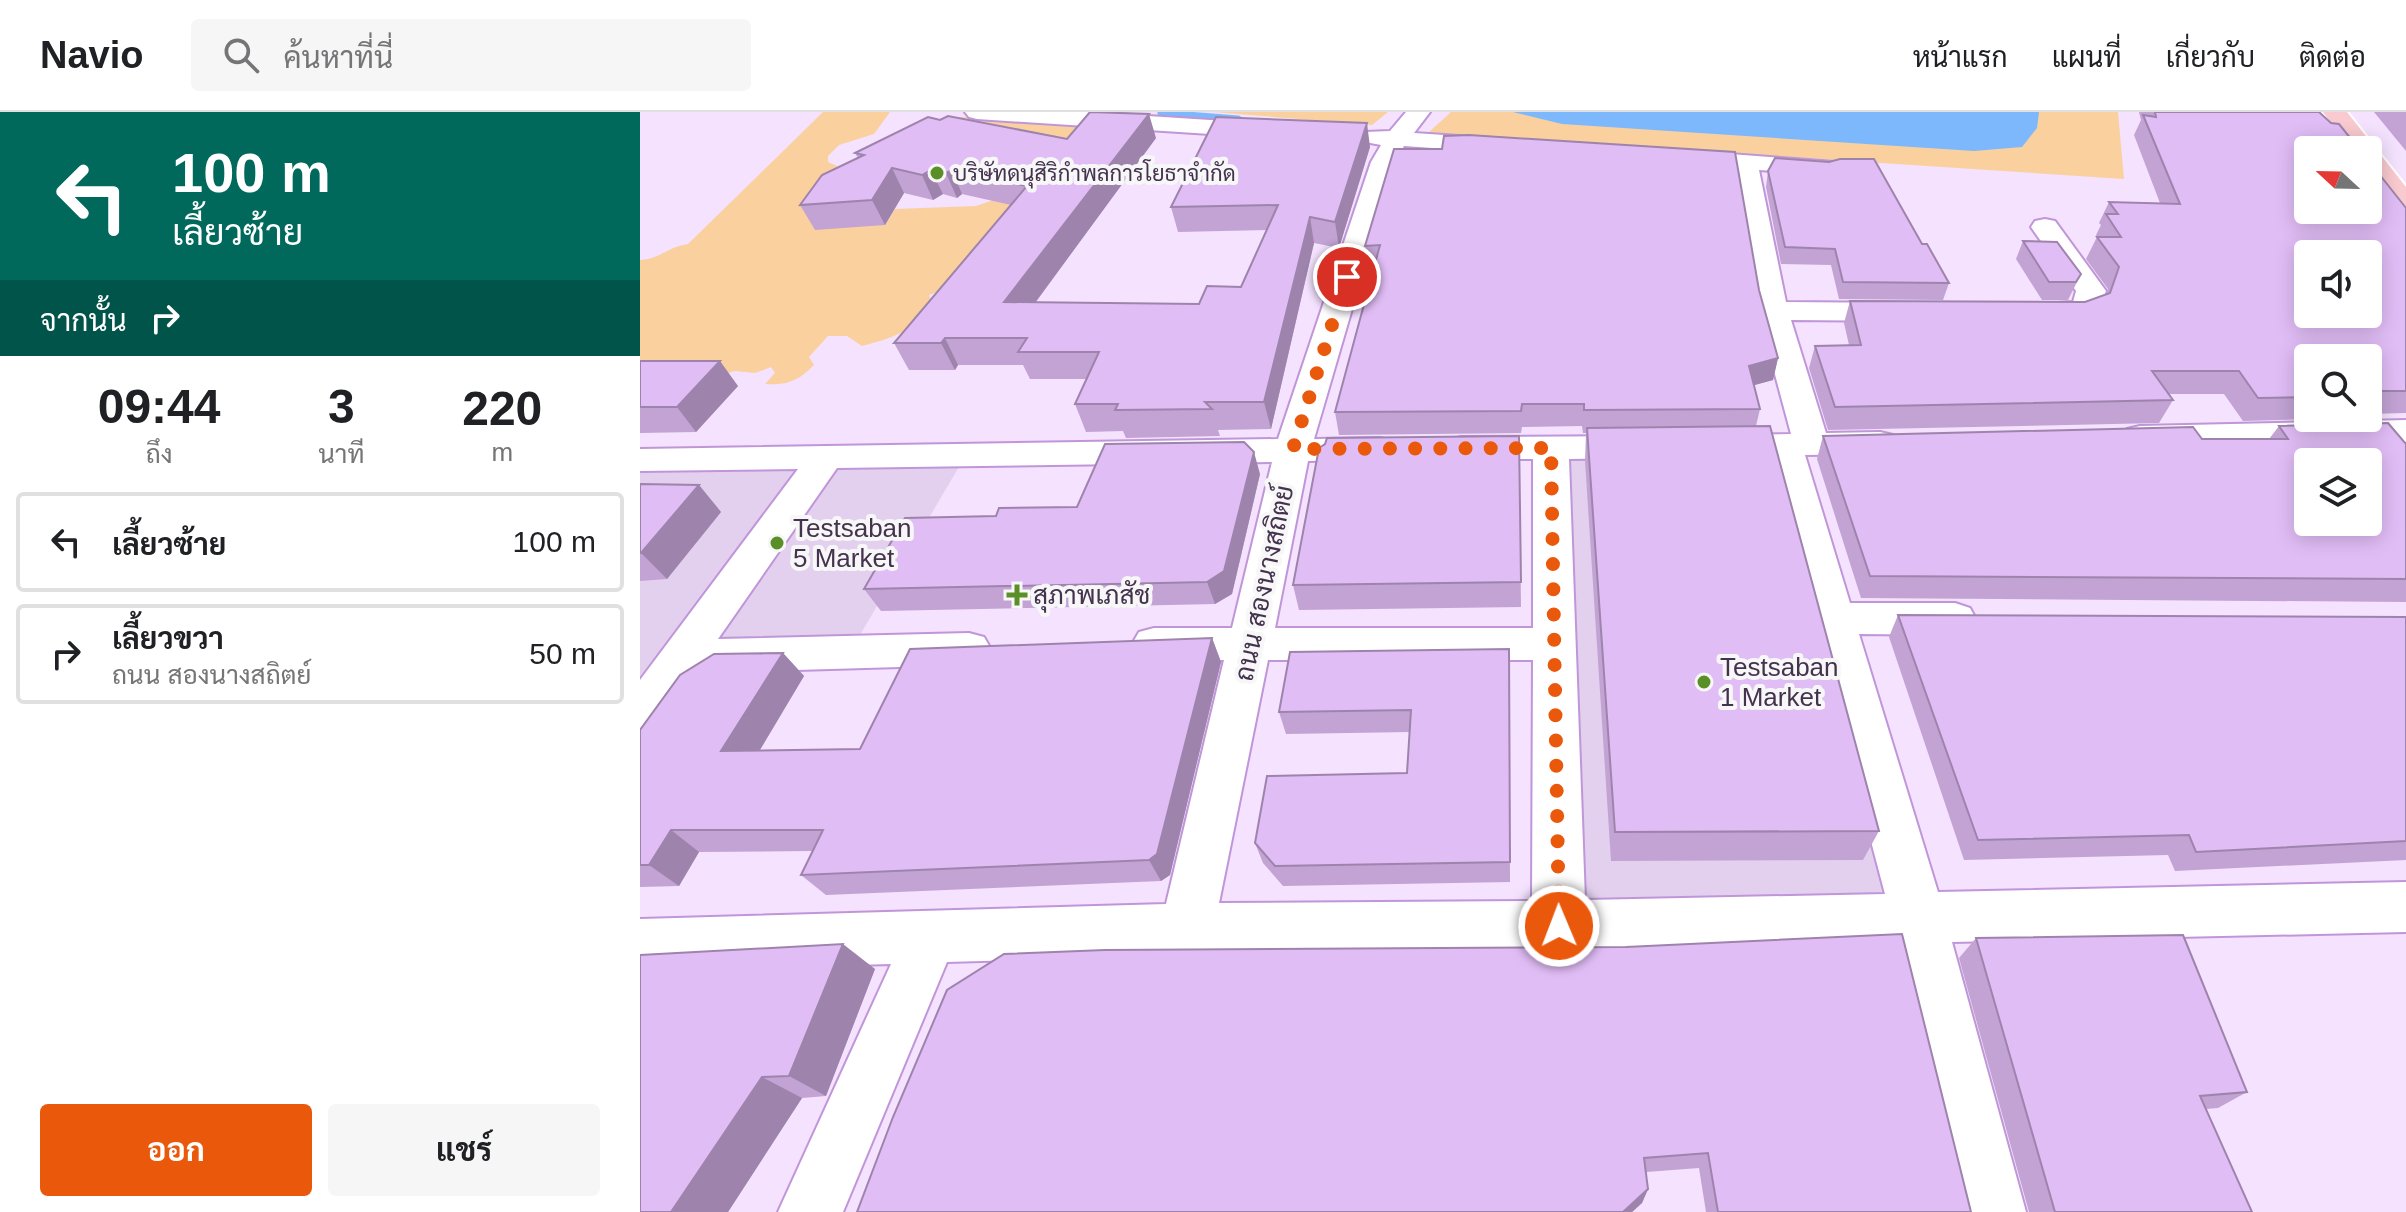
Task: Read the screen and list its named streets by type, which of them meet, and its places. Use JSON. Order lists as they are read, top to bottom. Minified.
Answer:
{"streets":{"street":["ถนน สองนางสถิตย์"]},"places":{"other":["บริษัทดนุสิริกำพลการโยธาจำกัด","Testsaban 5 Market","Testsaban 1 Market"],"health":["สุภาพเภสัช"]},"north":"left","page":{"header":"Navio","search":"ค้นหาที่นี่","nav":["หน้าแรก","แผนที่","เกี่ยวกับ","ติดต่อ"],"turn":["100 m","เลี้ยวซ้าย"],"then":"จากนั้น","eta":["09:44","ถึง","3","นาที","220","m"],"list":[{"name":"เลี้ยวซ้าย","value":"100 m"},{"name":"เลี้ยวขวา","note":"ถนน สองนางสถิตย์","value":"50 m"}],"buttons":["ออก","แชร์"]}}
